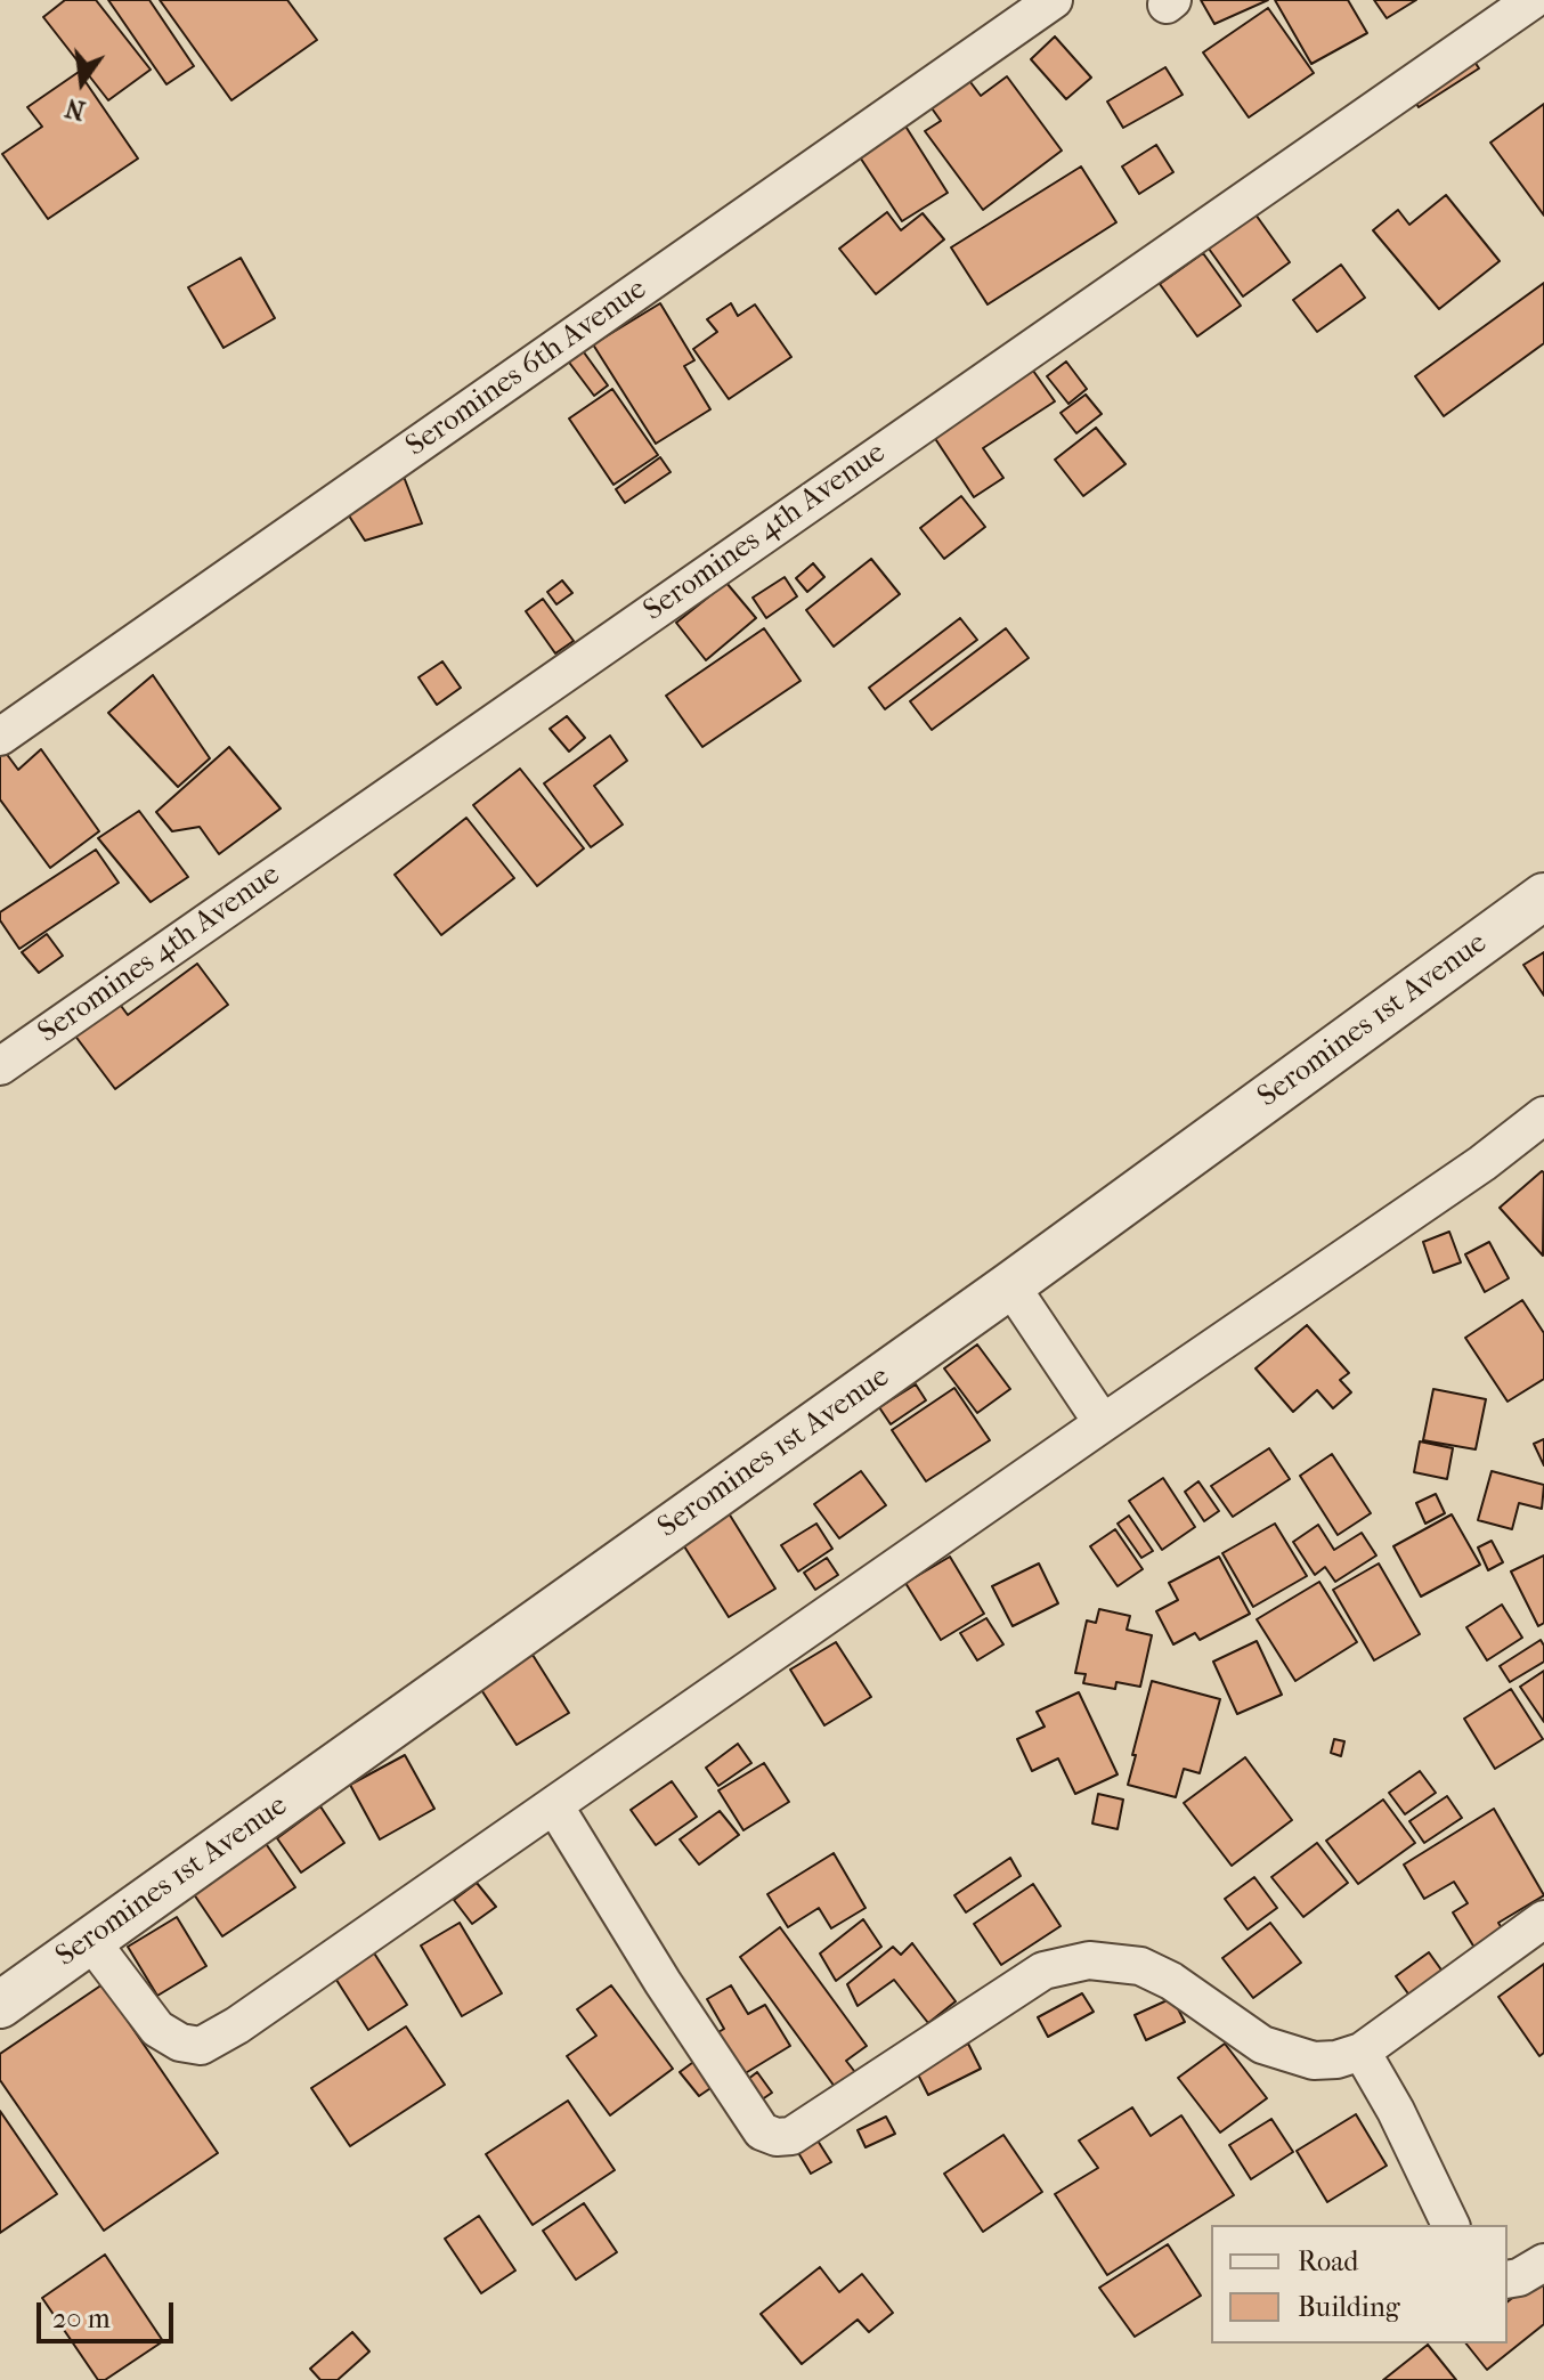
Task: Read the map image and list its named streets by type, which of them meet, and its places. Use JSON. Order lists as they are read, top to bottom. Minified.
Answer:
{"streets":{"street":["Seromines 6th Avenue","Seromines 4th Avenue","Seromines 1st Avenue"]},"legend":["Road","Building"],"scale_bar":"20 m","north":"bottom"}
